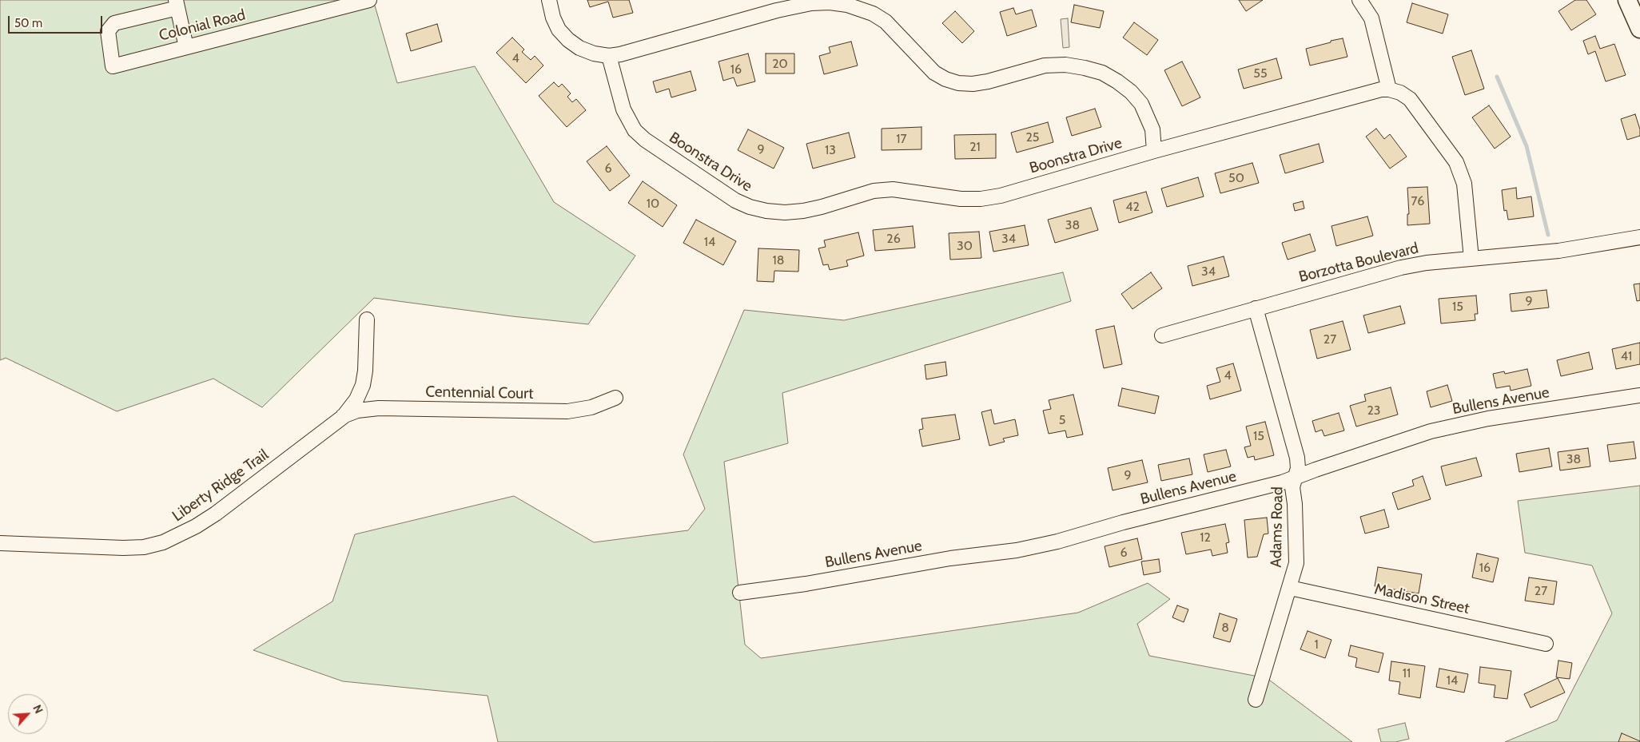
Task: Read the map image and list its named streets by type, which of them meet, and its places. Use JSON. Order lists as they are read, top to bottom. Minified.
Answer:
{"streets":{"street":["Colonial Road","Boonstra Drive","Borzotta Boulevard","Centennial Court","Bullens Avenue","Liberty Ridge Trail","Adams Road","Madison Street"]},"crossings":[["Borzotta Boulevard","Adams Road"],["Centennial Court","Liberty Ridge Trail"],["Bullens Avenue","Adams Road"],["Adams Road","Madison Street"]],"house_numbers":["4","20","16","55","25","17","21","9","13","6","50","76","10","42","38","26","34","14","30","18","34","9","15","27","41","4","23","5","15","38","9","12","6","16","27","8","1","11","14"],"scale_bar":"50 m","north":"top right"}
